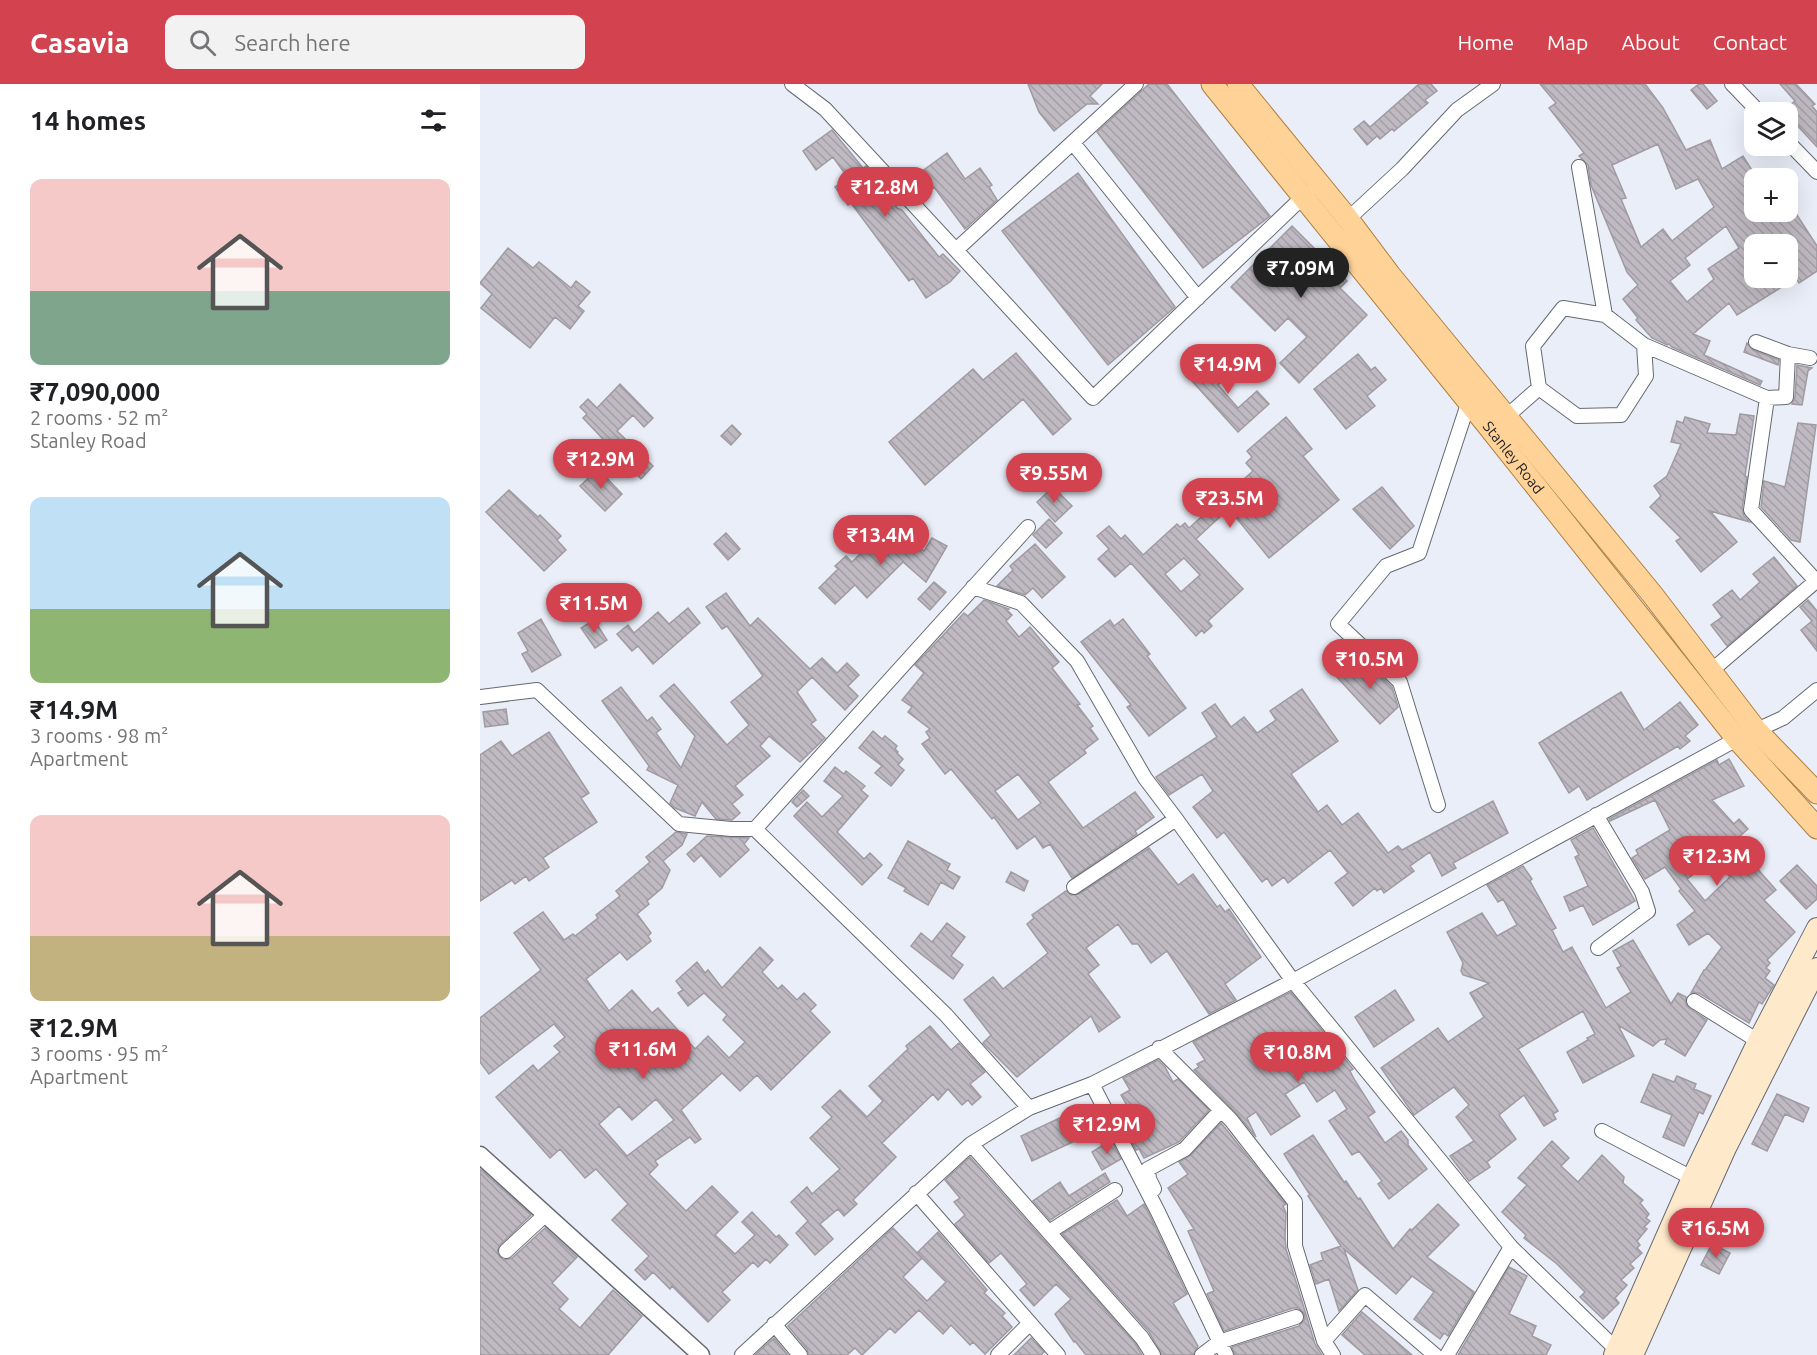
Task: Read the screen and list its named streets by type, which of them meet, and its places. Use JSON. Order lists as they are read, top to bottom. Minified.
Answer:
{"streets":{"main road":["Stanley Road"]},"page":{"header":"Casavia","search":"Search here","nav":["Home","Map","About","Contact"],"heading":"14 homes","map_buttons":["+","−"],"list":[{"name":"₹7,090,000","note":"2 rooms · 52 m² · Stanley Road"},{"name":"₹14.9M","note":"3 rooms · 98 m² · Apartment"},{"name":"₹12.9M","note":"3 rooms · 95 m² · Apartment"}],"price":["₹12.8M","₹7.09M","₹14.9M","₹12.9M","₹9.55M","₹23.5M","₹13.4M","₹11.5M","₹10.5M","₹12.3M","₹11.6M","₹10.8M","₹12.9M","₹16.5M"]}}
